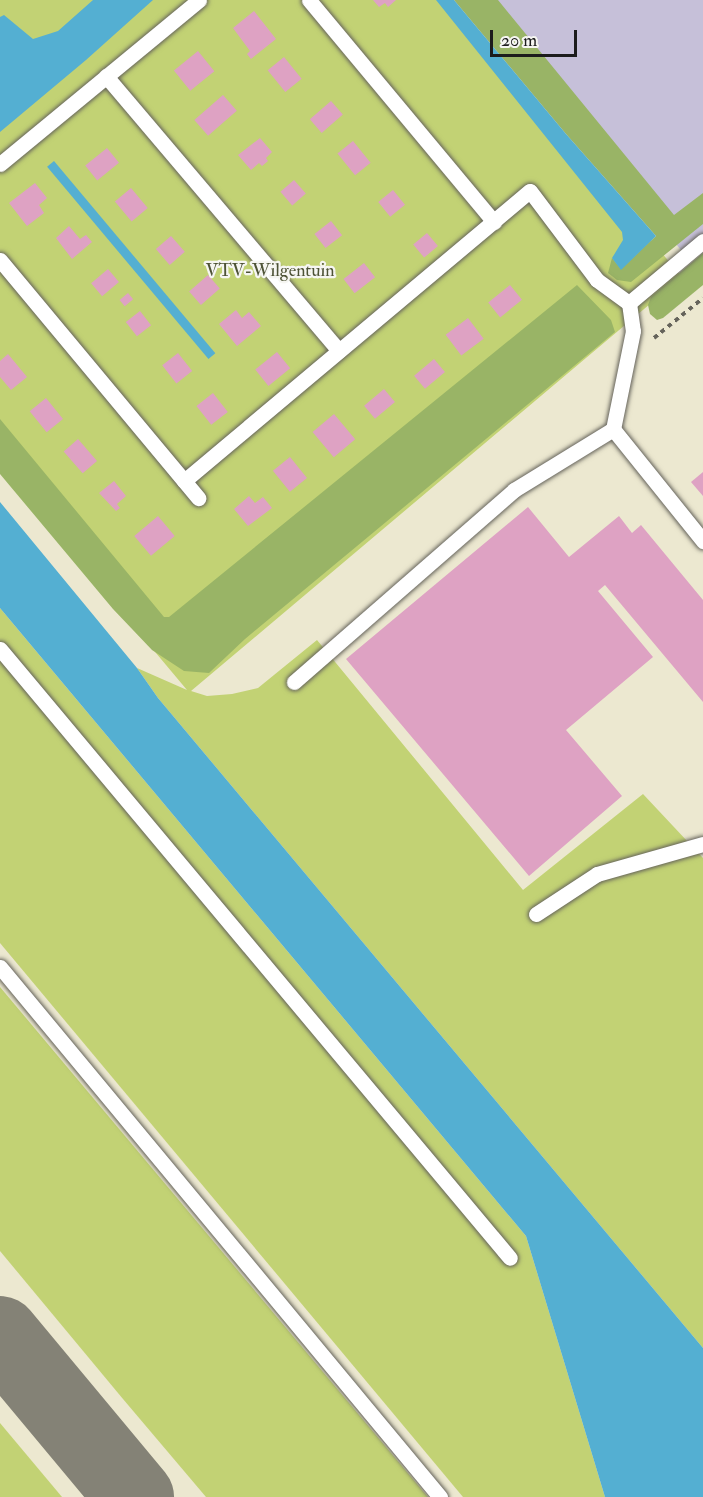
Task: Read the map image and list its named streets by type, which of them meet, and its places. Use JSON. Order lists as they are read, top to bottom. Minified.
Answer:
{"parks":["VTV-Wilgentuin"],"scale_bar":"20 m"}
